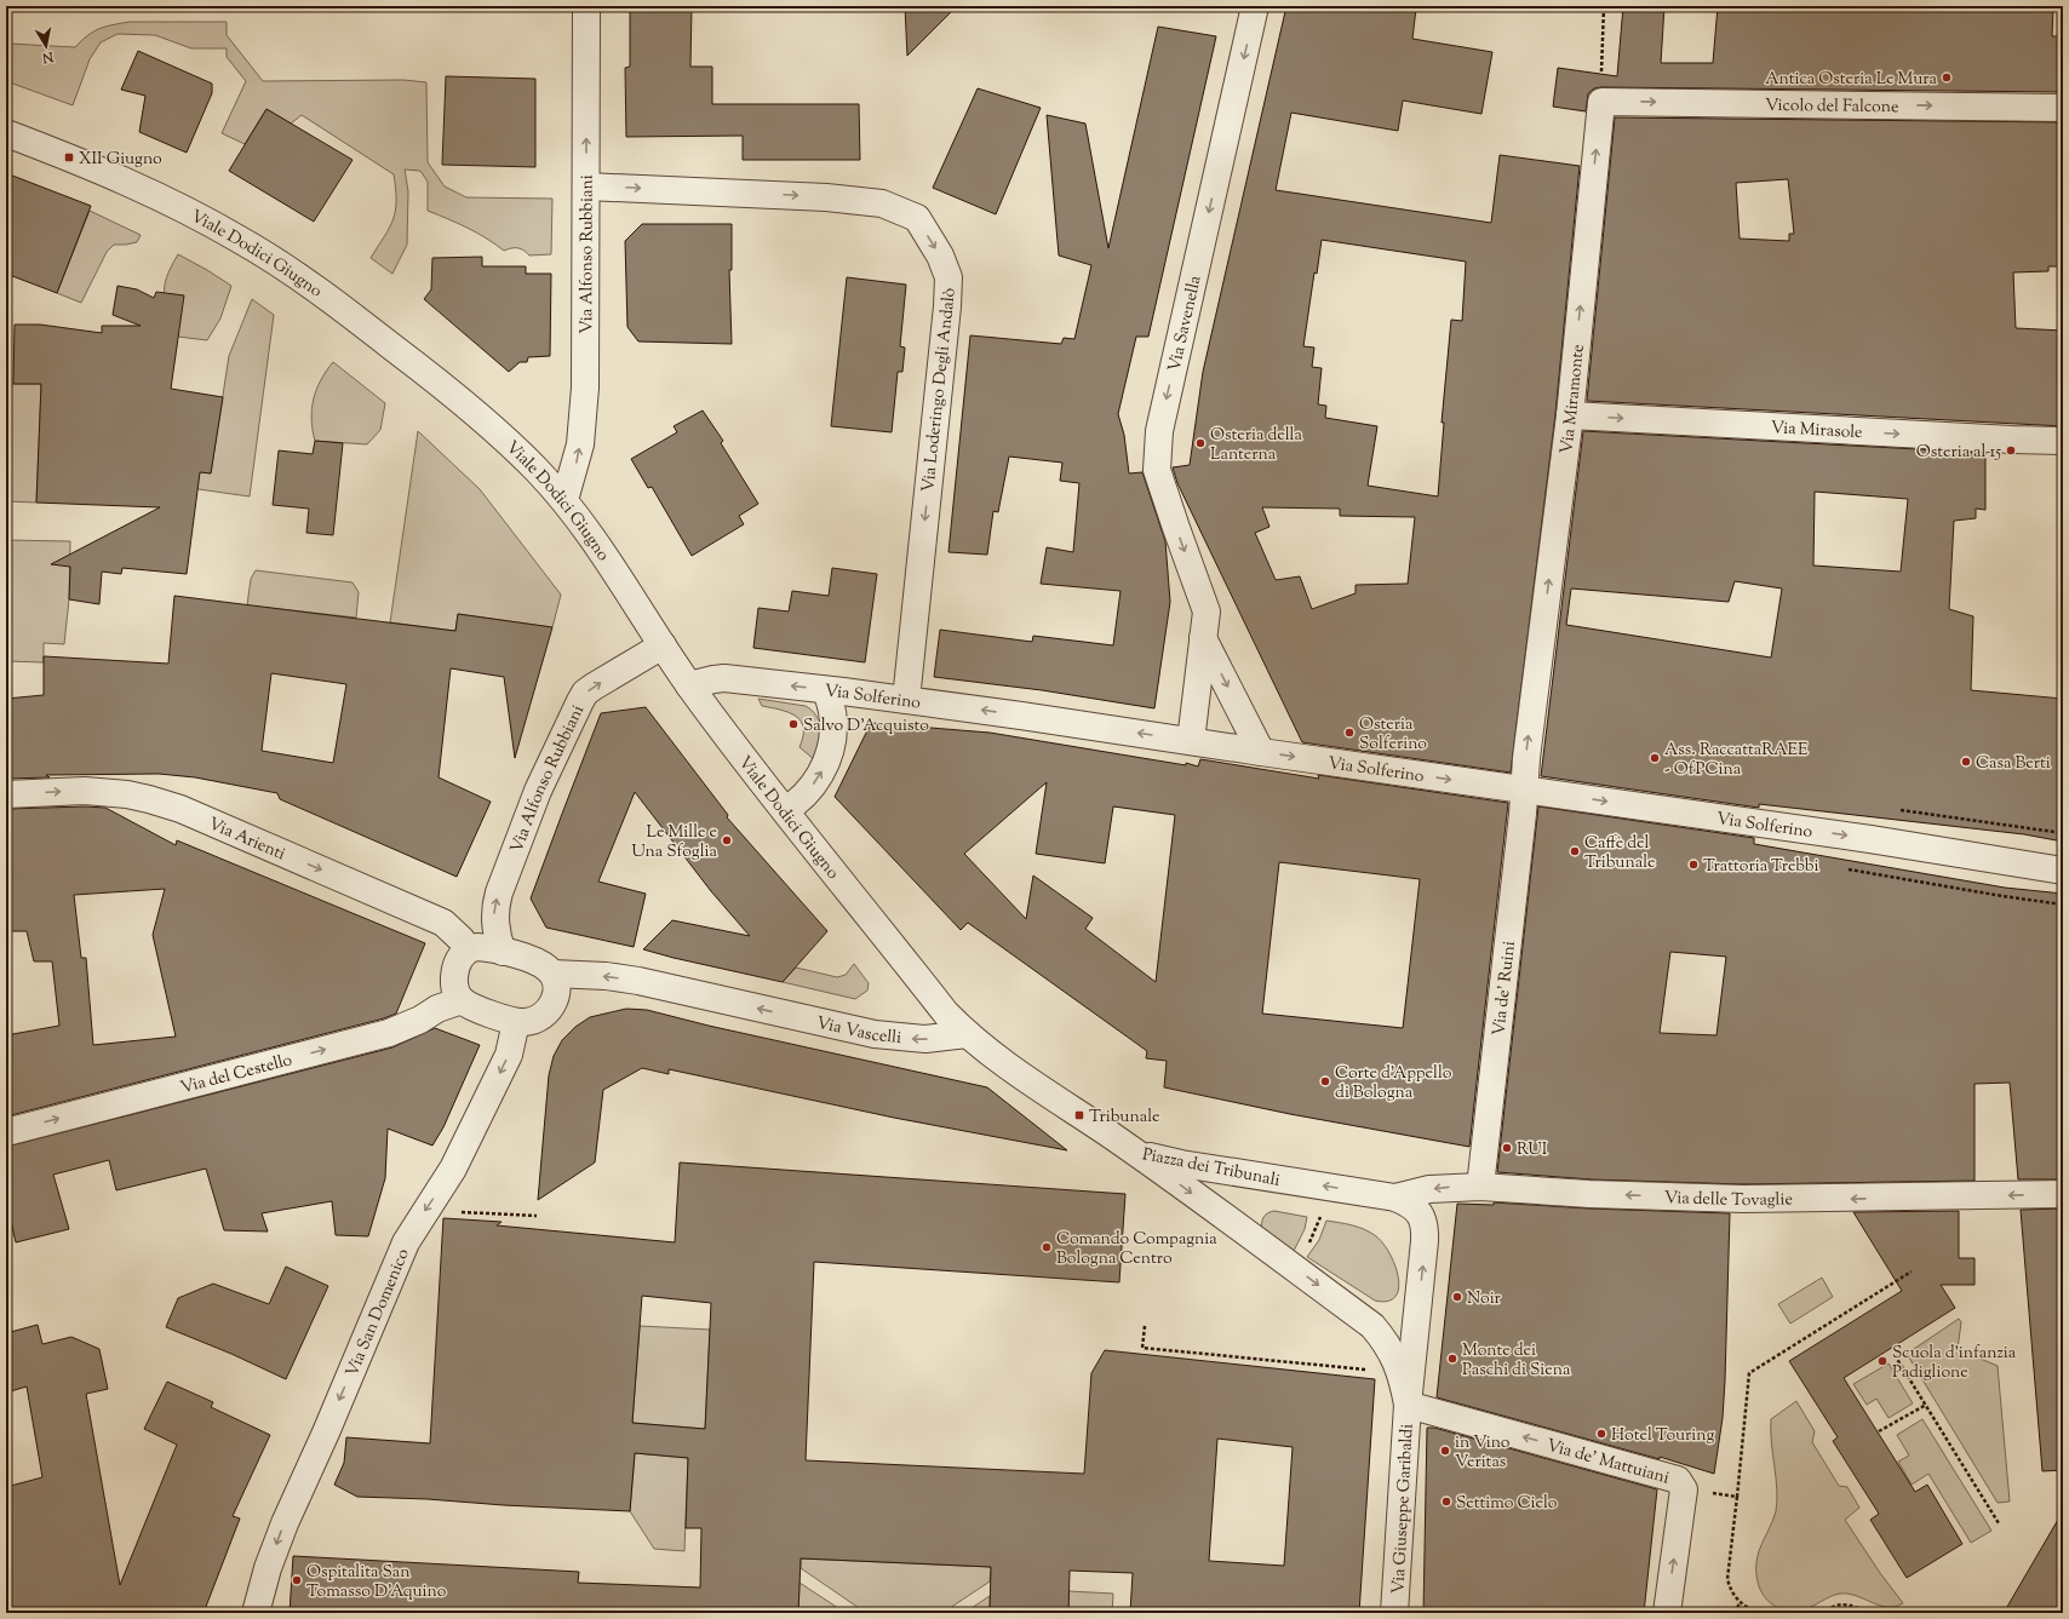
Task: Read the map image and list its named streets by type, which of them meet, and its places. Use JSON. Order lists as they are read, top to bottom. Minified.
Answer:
{"streets":{"street":["Vicolo del Falcone","Viale Dodici Giugno","Via Alfonso Rubbiani","Via Savenella","Via Loderingo Degli Andalò","Via Miramonte","Via Mirasole","Via Solferino","Via Arienti","Via de' Ruini","Via Vascelli","Via del Cestello","Piazza dei Tribunali","Via delle Tovaglie","Via San Domenico","Via de' Mattuiani","Via Giuseppe Garibaldi"]},"crossings":[["Vicolo del Falcone","Via Miramonte"],["Viale Dodici Giugno","Via Alfonso Rubbiani"],["Viale Dodici Giugno","Via Solferino"],["Viale Dodici Giugno","Via Vascelli"],["Via Alfonso Rubbiani","Via Loderingo Degli Andalò"],["Via Alfonso Rubbiani","Via Arienti"],["Via Alfonso Rubbiani","Via Vascelli"],["Via Alfonso Rubbiani","Via del Cestello"],["Via Alfonso Rubbiani","Via San Domenico"],["Via Savenella","Via Solferino"],["Via Loderingo Degli Andalò","Via Solferino"],["Via Miramonte","Via Mirasole"],["Via Miramonte","Via Solferino"],["Via Miramonte","Via de' Ruini"],["Via Solferino","Via de' Ruini"],["Via Arienti","Via Vascelli"],["Via Arienti","Via del Cestello"],["Via Arienti","Via San Domenico"],["Via de' Ruini","Via delle Tovaglie"],["Via Vascelli","Via del Cestello"],["Via Vascelli","Via San Domenico"],["Via del Cestello","Via San Domenico"],["Piazza dei Tribunali","Via delle Tovaglie"],["Piazza dei Tribunali","Via de' Mattuiani"],["Piazza dei Tribunali","Via Giuseppe Garibaldi"],["Via de' Mattuiani","Via Giuseppe Garibaldi"]],"one_way":["Vicolo del Falcone","Via Alfonso Rubbiani","Via Savenella","Via Miramonte","Via Mirasole","Via Arienti","Via Vascelli","Via del Cestello","Via delle Tovaglie","Via San Domenico"],"places":{"other":["Antica Osteria Le Mura","Osteria della Lanterna","Osteria al 15","Salvo D'Acquisto","Osteria Solferino","Ass. RaccattaRAEE - OfPCina","Casa Berti","Le Mille e Una Sfoglia","Caffè del Tribunale","Trattoria Trebbi","Corte d’Appello di Bologna","RUI","Comando Compagnia Bologna Centro","Noir","Monte dei Paschi di Siena","Scuola d'infanzia Padiglione","Hotel Touring","in Vino Veritas","Settimo Cielo","Ospitalita San Tomasso D'Aquino"],"transit":["XII Giugno","Tribunale"]},"north":"bottom"}
